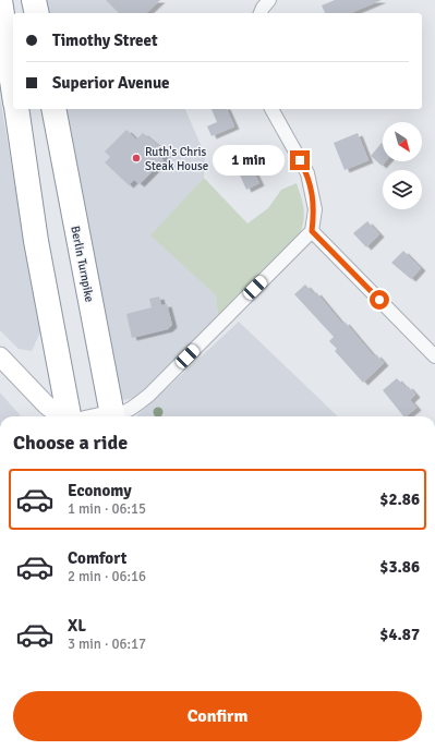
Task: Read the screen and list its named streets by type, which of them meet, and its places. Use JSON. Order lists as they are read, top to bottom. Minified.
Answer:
{"streets":{"highway":["Berlin Turnpike"]},"places":["Ruth's Chris Steak House"],"north":"bottom right","page":{"banner":["Timothy Street","Superior Avenue"],"bubble":"1 min","heading":"Choose a ride","list":[{"name":"Economy","note":"1 min · 06:15","value":"$2.86"},{"name":"Comfort","note":"2 min · 06:16","value":"$3.86"},{"name":"XL","note":"3 min · 06:17","value":"$4.87"}],"buttons":"Confirm"}}
